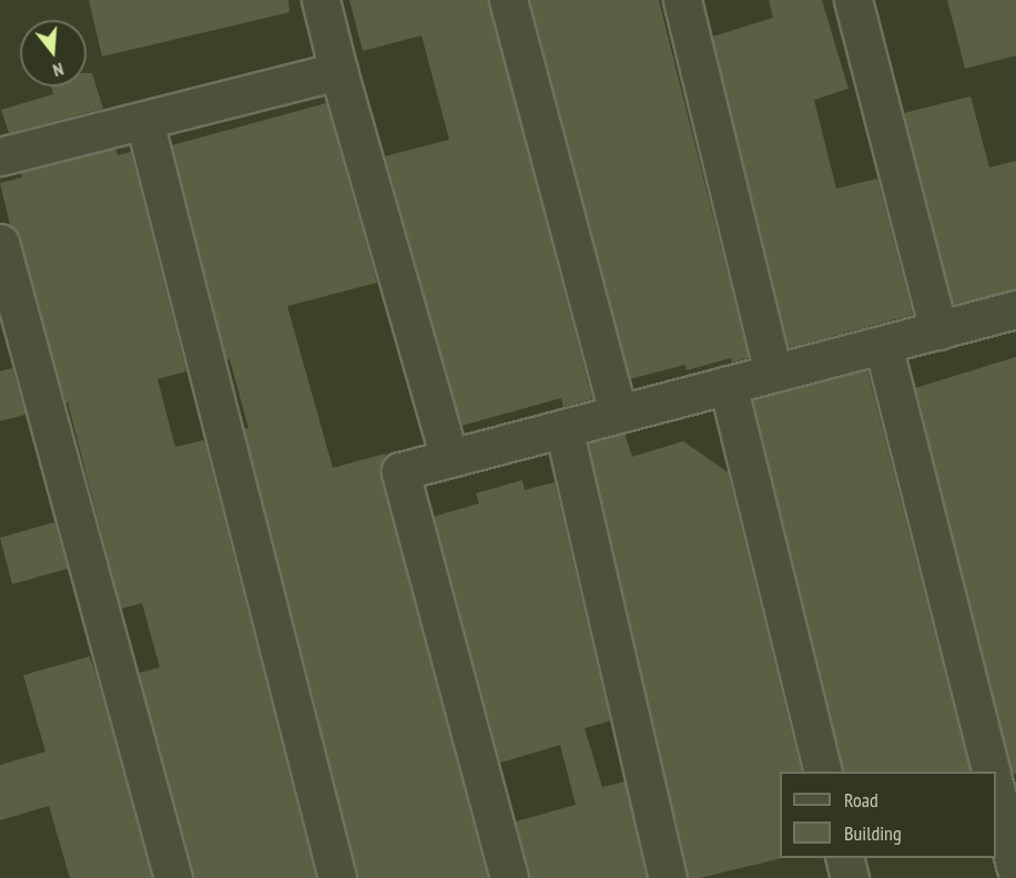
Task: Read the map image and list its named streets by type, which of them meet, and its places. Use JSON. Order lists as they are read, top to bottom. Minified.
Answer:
{"legend":["Road","Building"],"north":"bottom"}
